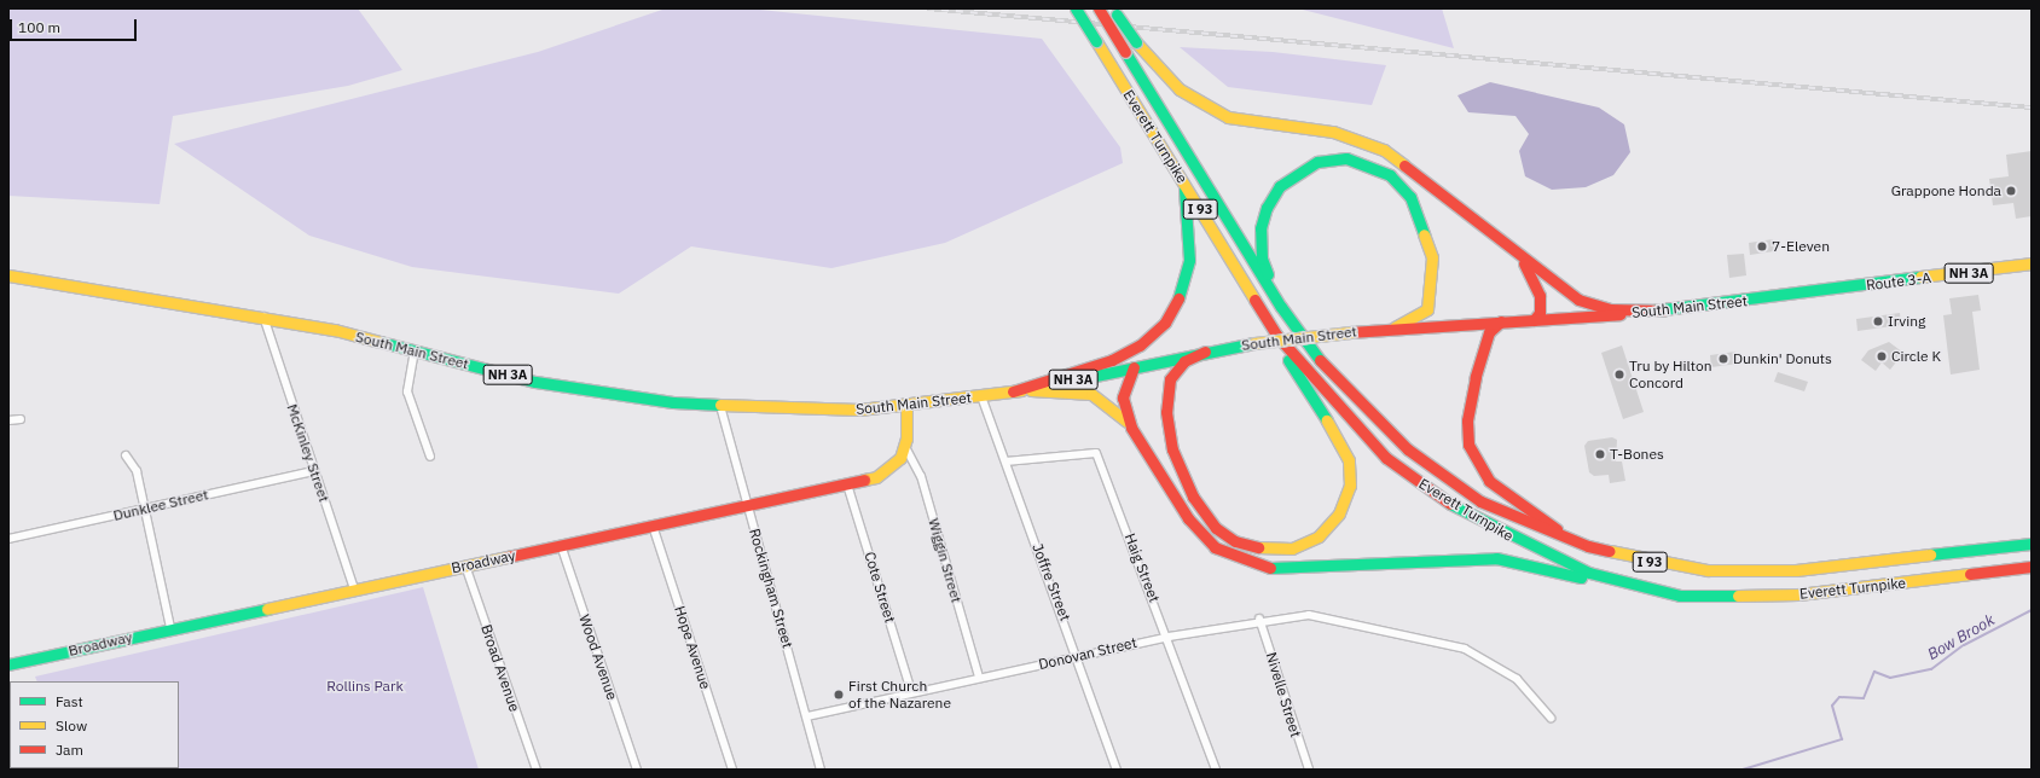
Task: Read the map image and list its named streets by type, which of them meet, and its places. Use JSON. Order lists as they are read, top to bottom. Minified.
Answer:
{"streets":{"main road":["Everett Turnpike","I 93","NH 3A","Route 3-A","South Main Street","Broadway"],"street":["McKinley Street","Dunklee Street","Wiggin Street","Haig Street","Joffre Street","Cote Street","Rockingham Street","Hope Avenue","Donovan Street","Wood Avenue","Broad Avenue","Nivelle Street"]},"crossings":[["Route 3-A","South Main Street"],["South Main Street","McKinley Street"],["South Main Street","Joffre Street"],["South Main Street","Rockingham Street"],["McKinley Street","Dunklee Street"],["McKinley Street","Broadway"],["Wiggin Street","Broadway"],["Wiggin Street","Donovan Street"],["Broadway","Cote Street"],["Broadway","Rockingham Street"],["Broadway","Hope Avenue"],["Broadway","Wood Avenue"],["Broadway","Broad Avenue"],["Haig Street","Joffre Street"],["Haig Street","Donovan Street"],["Joffre Street","Donovan Street"],["Cote Street","Donovan Street"],["Rockingham Street","Donovan Street"],["Donovan Street","Nivelle Street"]],"water":["Bow Brook"],"parks":["Rollins Park"],"places":["Grappone Honda","7-Eleven","Irving","Circle K","Dunkin' Donuts","Tru by Hilton Concord","T-Bones","First Church of the Nazarene"],"legend":["Fast","Slow","Jam"],"scale_bar":"100 m"}
